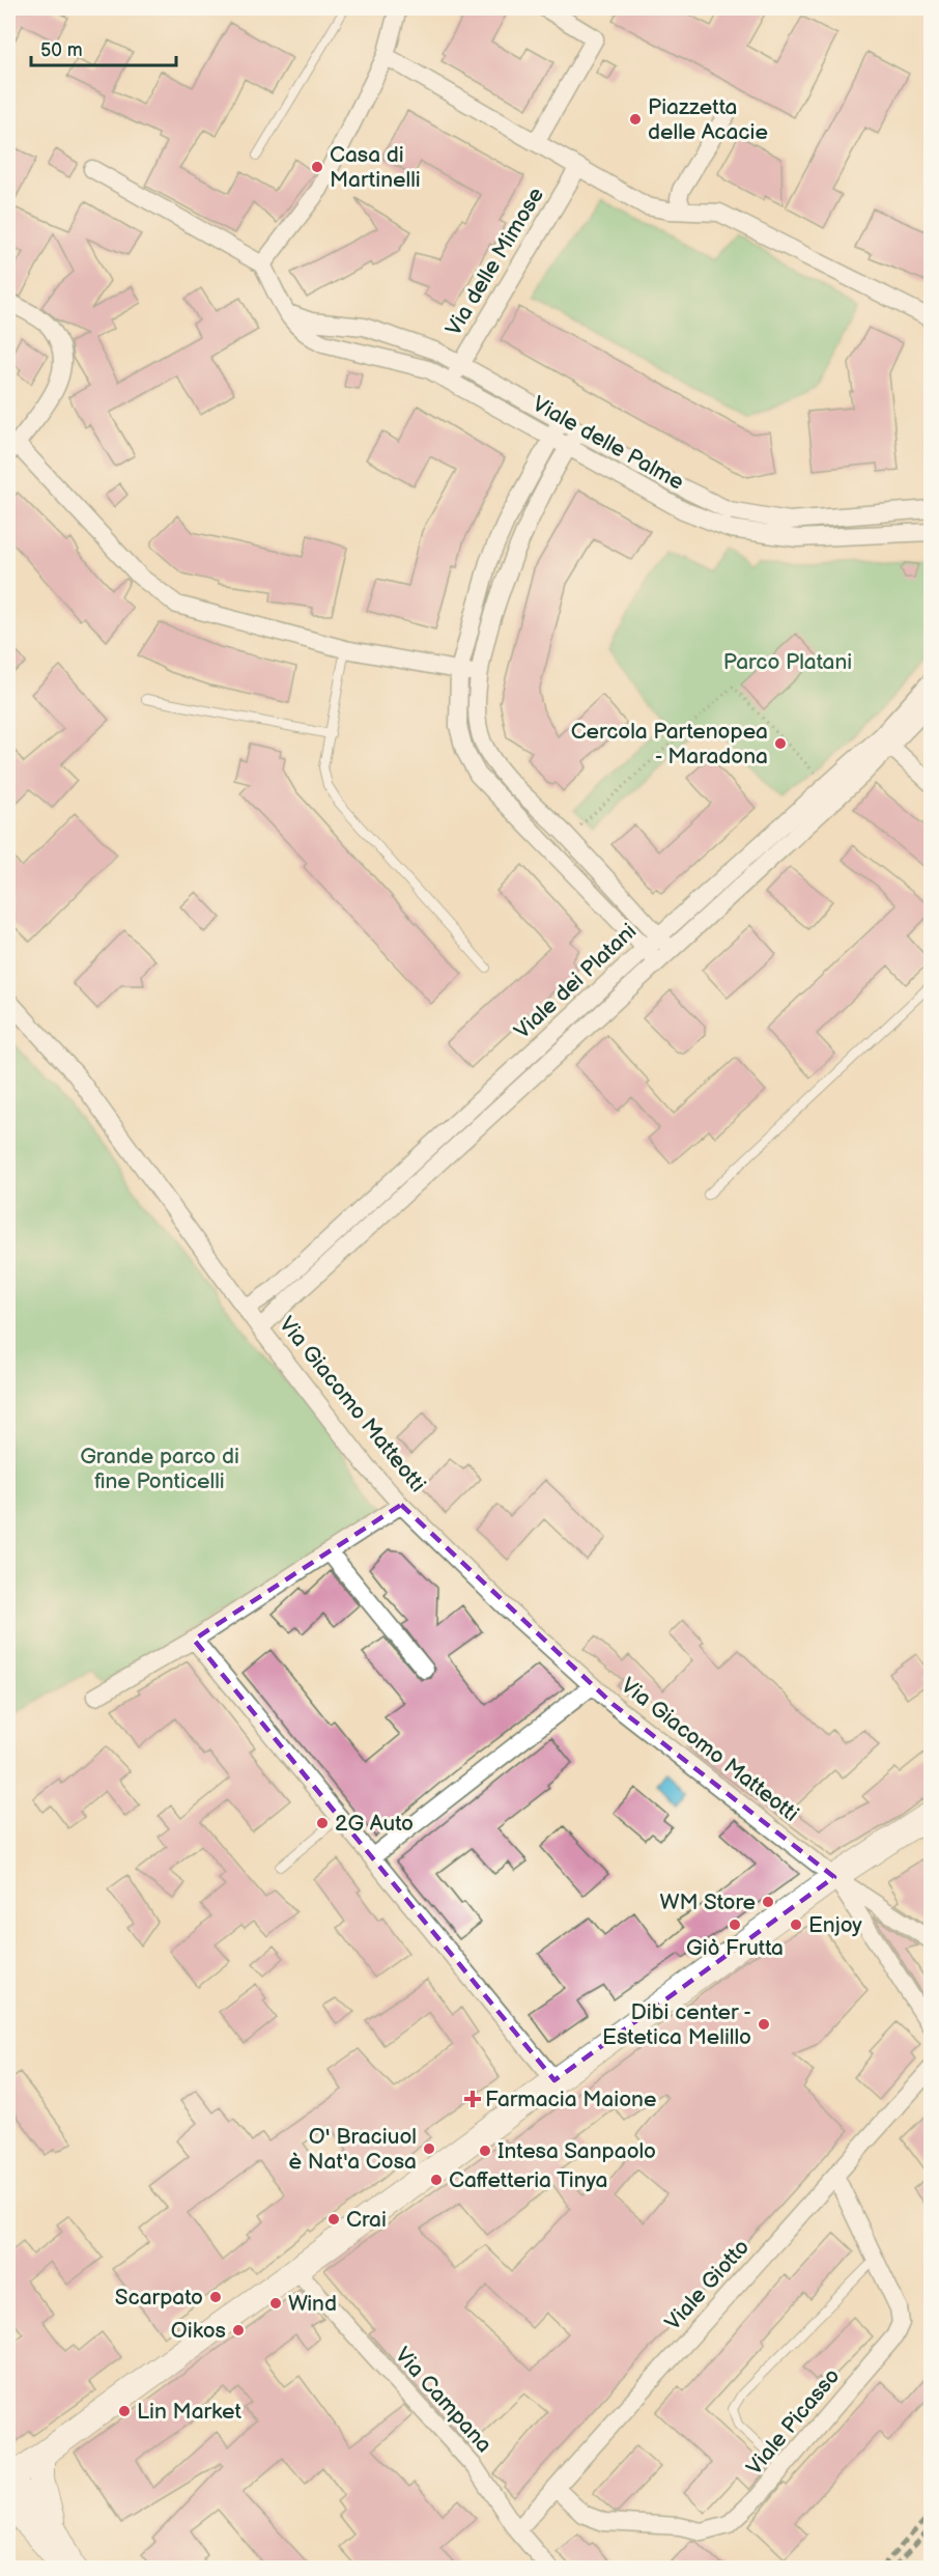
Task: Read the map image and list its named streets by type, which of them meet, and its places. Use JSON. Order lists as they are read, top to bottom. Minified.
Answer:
{"streets":{"street":["Via delle Mimose","Viale delle Palme","Viale dei Platani","Via Giacomo Matteotti","Viale Giotto","Via Campana","Viale Picasso"]},"crossings":[["Via delle Mimose","Viale delle Palme"],["Viale dei Platani","Via Giacomo Matteotti"],["Viale Giotto","Via Campana"],["Viale Giotto","Viale Picasso"]],"parks":["Parco Platani","Grande parco di fine Ponticelli"],"places":{"other":["Piazzetta delle Acacie","Casa di Martinelli","Cercola Partenopea - Maradona","2G Auto","WM Store","Giò Frutta","Enjoy","Dibi center - Estetica Melillo","O' Braciuol è Nat'a Cosa","Intesa Sanpaolo","Caffetteria Tinya","Crai","Scarpato","Wind","Oikos","Lin Market"],"health":["Farmacia Maione"]},"scale_bar":"50 m"}
